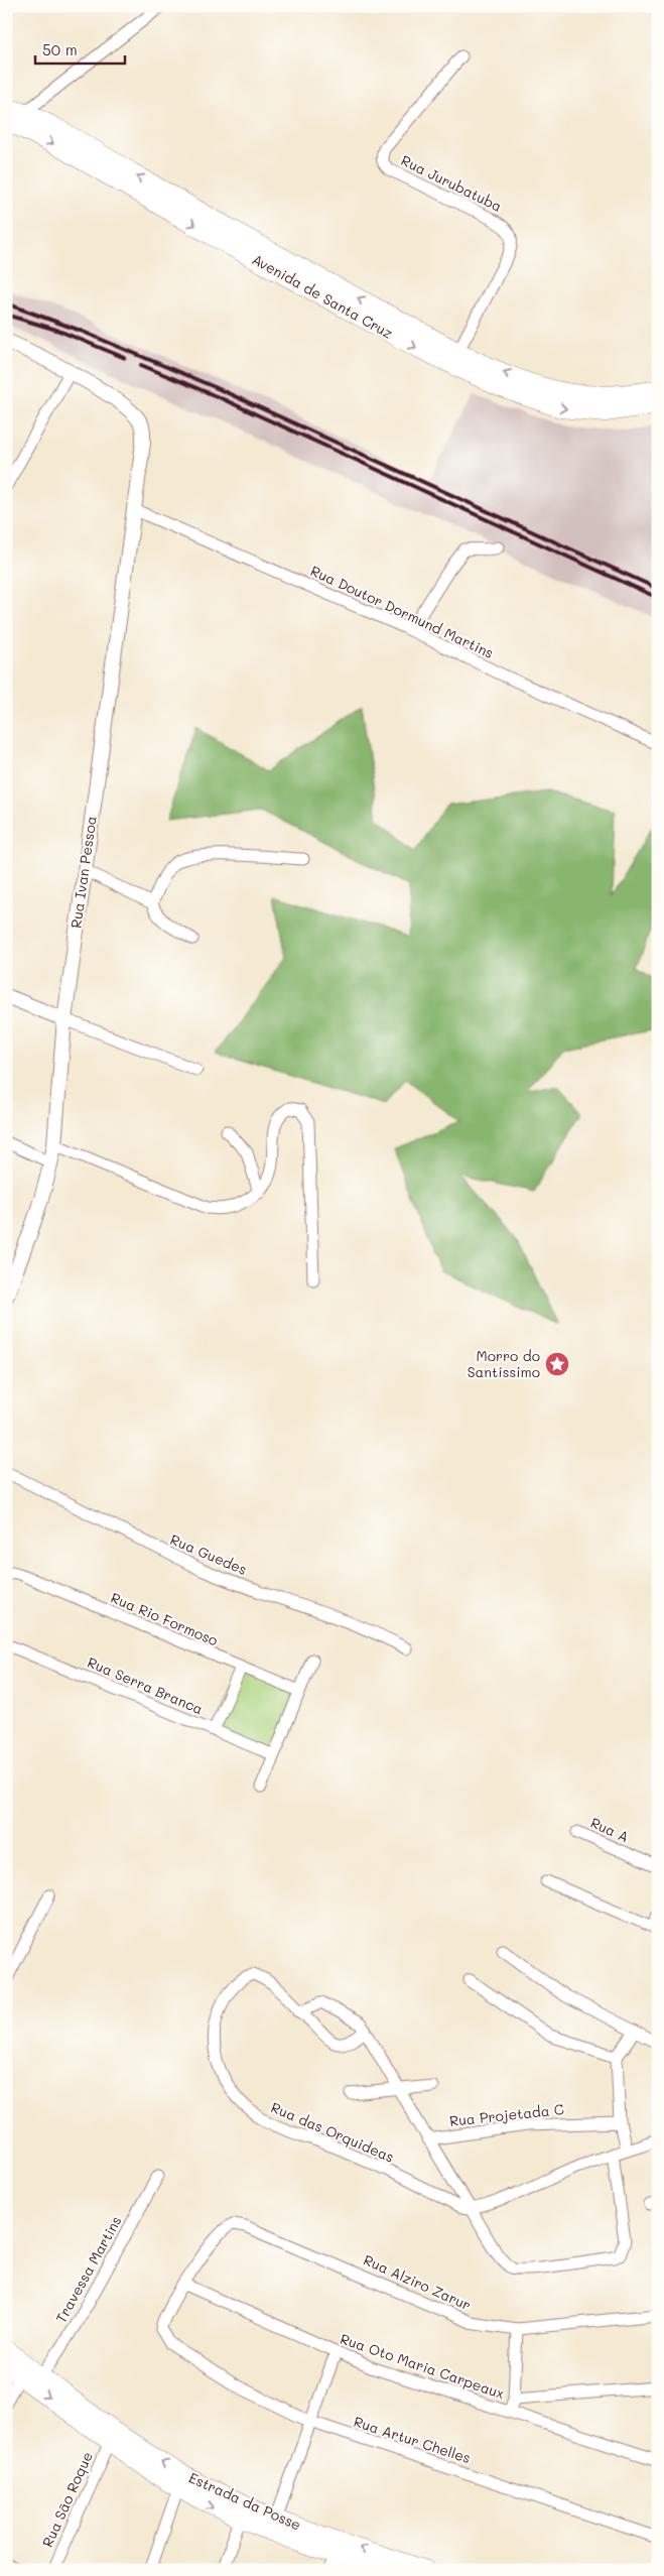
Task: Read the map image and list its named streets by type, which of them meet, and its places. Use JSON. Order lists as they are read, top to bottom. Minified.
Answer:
{"streets":{"main road":["Avenida de Santa Cruz","Estrada da Posse"],"street":["Rua Jurubatuba","Rua Doutor Dormund Martins","Rua Ivan Pessoa","Rua Guedes","Rua Rio Formoso","Rua Serra Branca","Rua A","Rua Projetada C","Rua das Orquideas","Travessa Martins","Rua Alziro Zarur","Rua Oto Maria Carpeaux","Rua Artur Chelles","Rua São Roque"]},"crossings":[["Rua Jurubatuba","Avenida de Santa Cruz"],["Rua Doutor Dormund Martins","Rua Ivan Pessoa"],["Travessa Martins","Estrada da Posse"],["Rua Alziro Zarur","Rua Oto Maria Carpeaux"],["Rua Alziro Zarur","Rua Artur Chelles"],["Rua Oto Maria Carpeaux","Rua Artur Chelles"],["Rua São Roque","Estrada da Posse"]],"places":{"place":["Morro do Santíssimo"]},"scale_bar":"50 m"}
